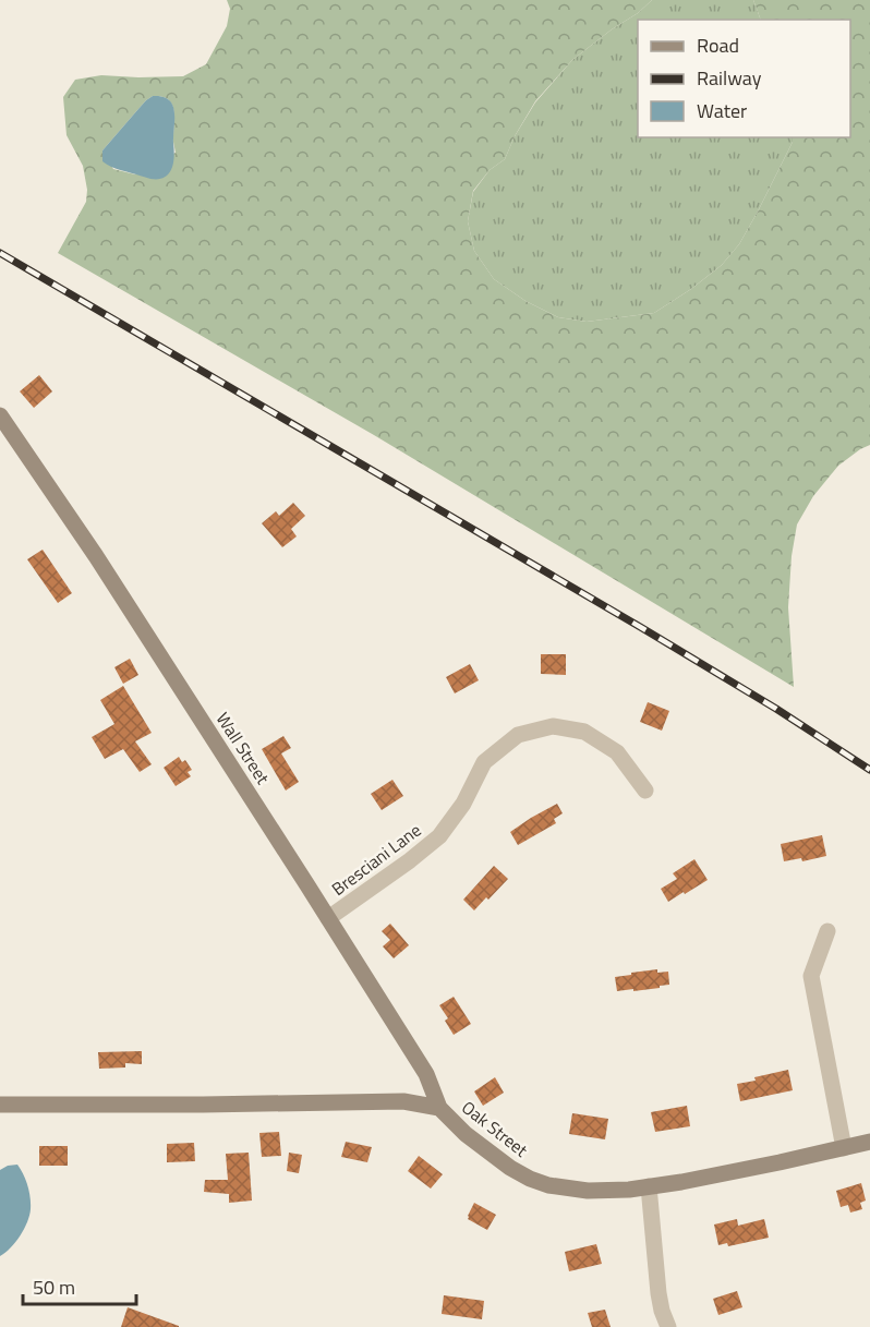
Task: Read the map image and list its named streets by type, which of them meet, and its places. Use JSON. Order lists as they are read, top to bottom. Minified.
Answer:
{"streets":{"main road":["Wall Street","Oak Street"],"street":["Bresciani Lane"]},"crossings":[["Wall Street","Bresciani Lane"],["Wall Street","Oak Street"]],"legend":["Road","Railway","Water"],"scale_bar":"50 m"}
